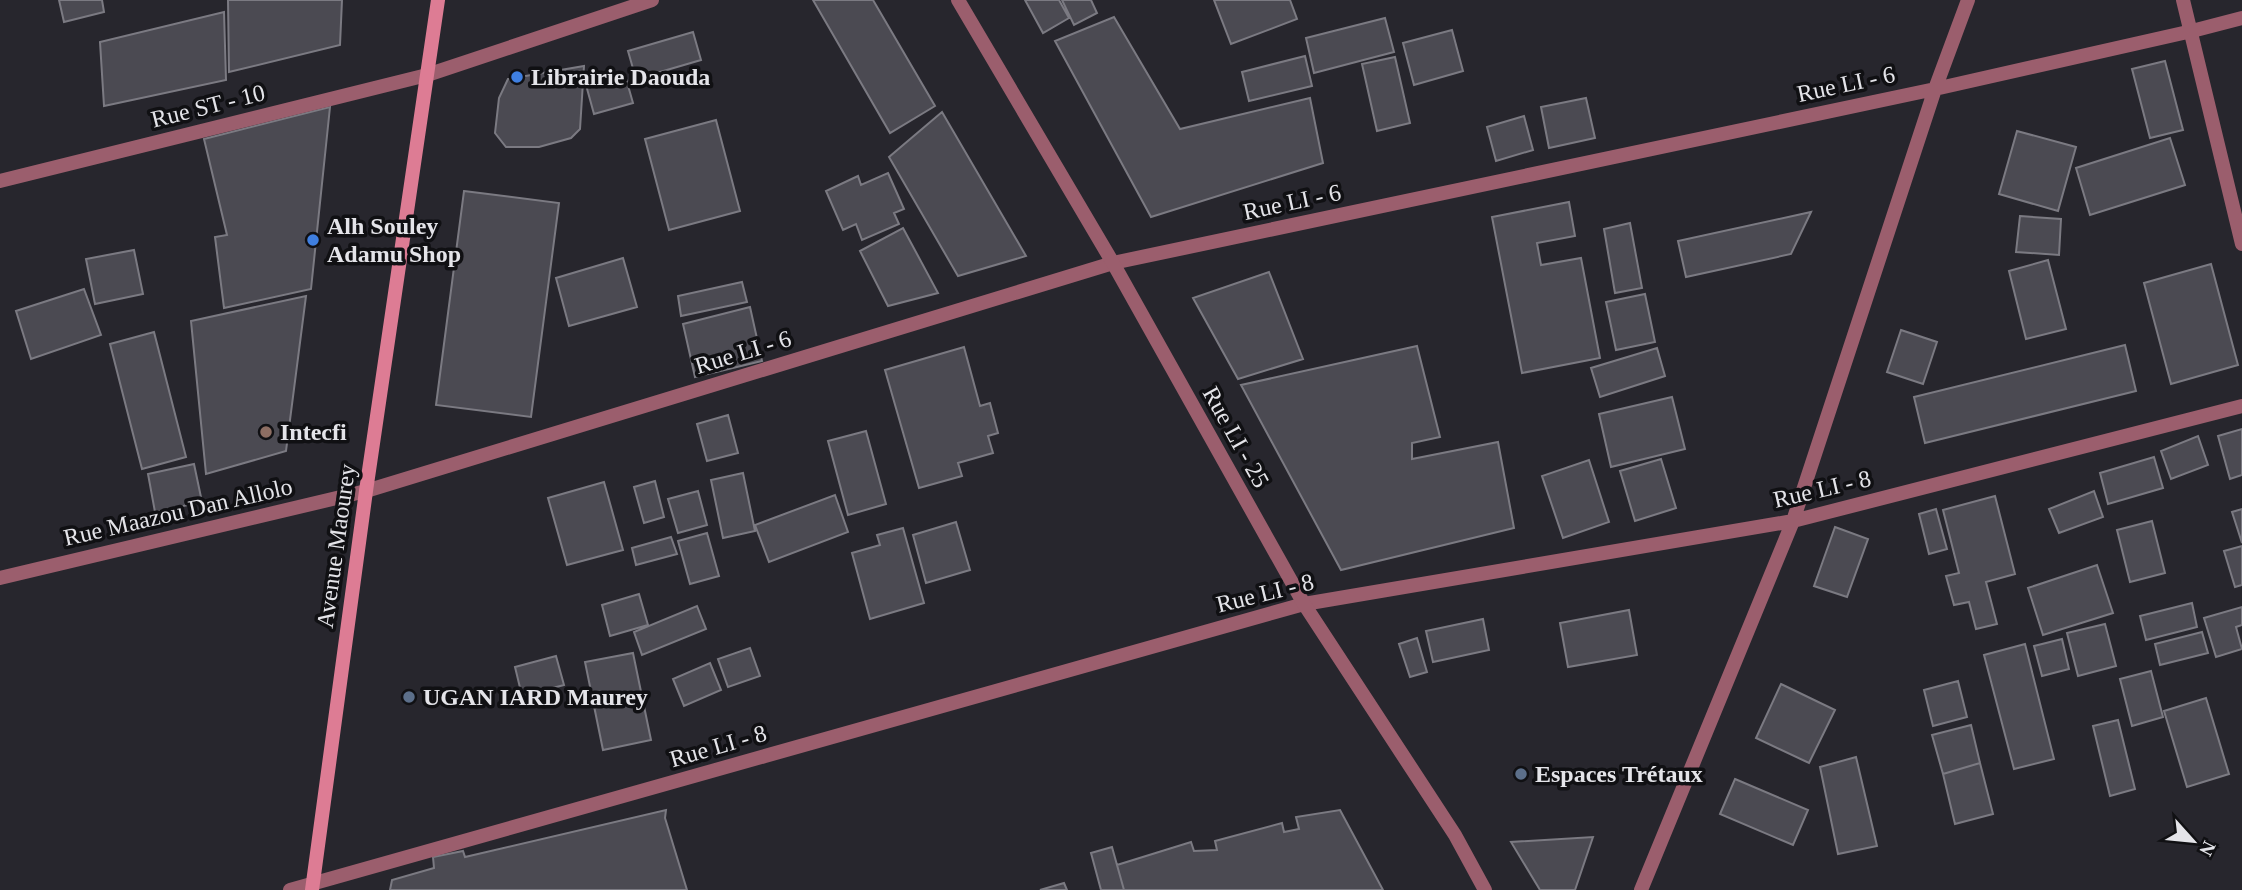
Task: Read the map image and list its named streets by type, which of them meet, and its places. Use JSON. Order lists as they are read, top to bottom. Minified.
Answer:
{"streets":{"main road":["Avenue Maourey"],"street":["Rue LI - 6","Rue ST - 10","Rue LI - 25","Rue LI - 8","Rue Maazou Dan Allolo"]},"crossings":[["Rue LI - 6","Rue LI - 25"],["Rue LI - 6","Rue Maazou Dan Allolo"],["Rue LI - 6","Avenue Maourey"],["Rue ST - 10","Avenue Maourey"],["Rue LI - 25","Rue LI - 8"],["Rue LI - 8","Avenue Maourey"],["Rue Maazou Dan Allolo","Avenue Maourey"]],"places":["Librairie Daouda","Alh Souley Adamu Shop","Intecfi","UGAN IARD Maurey","Espaces Trétaux"],"north":"bottom right"}
